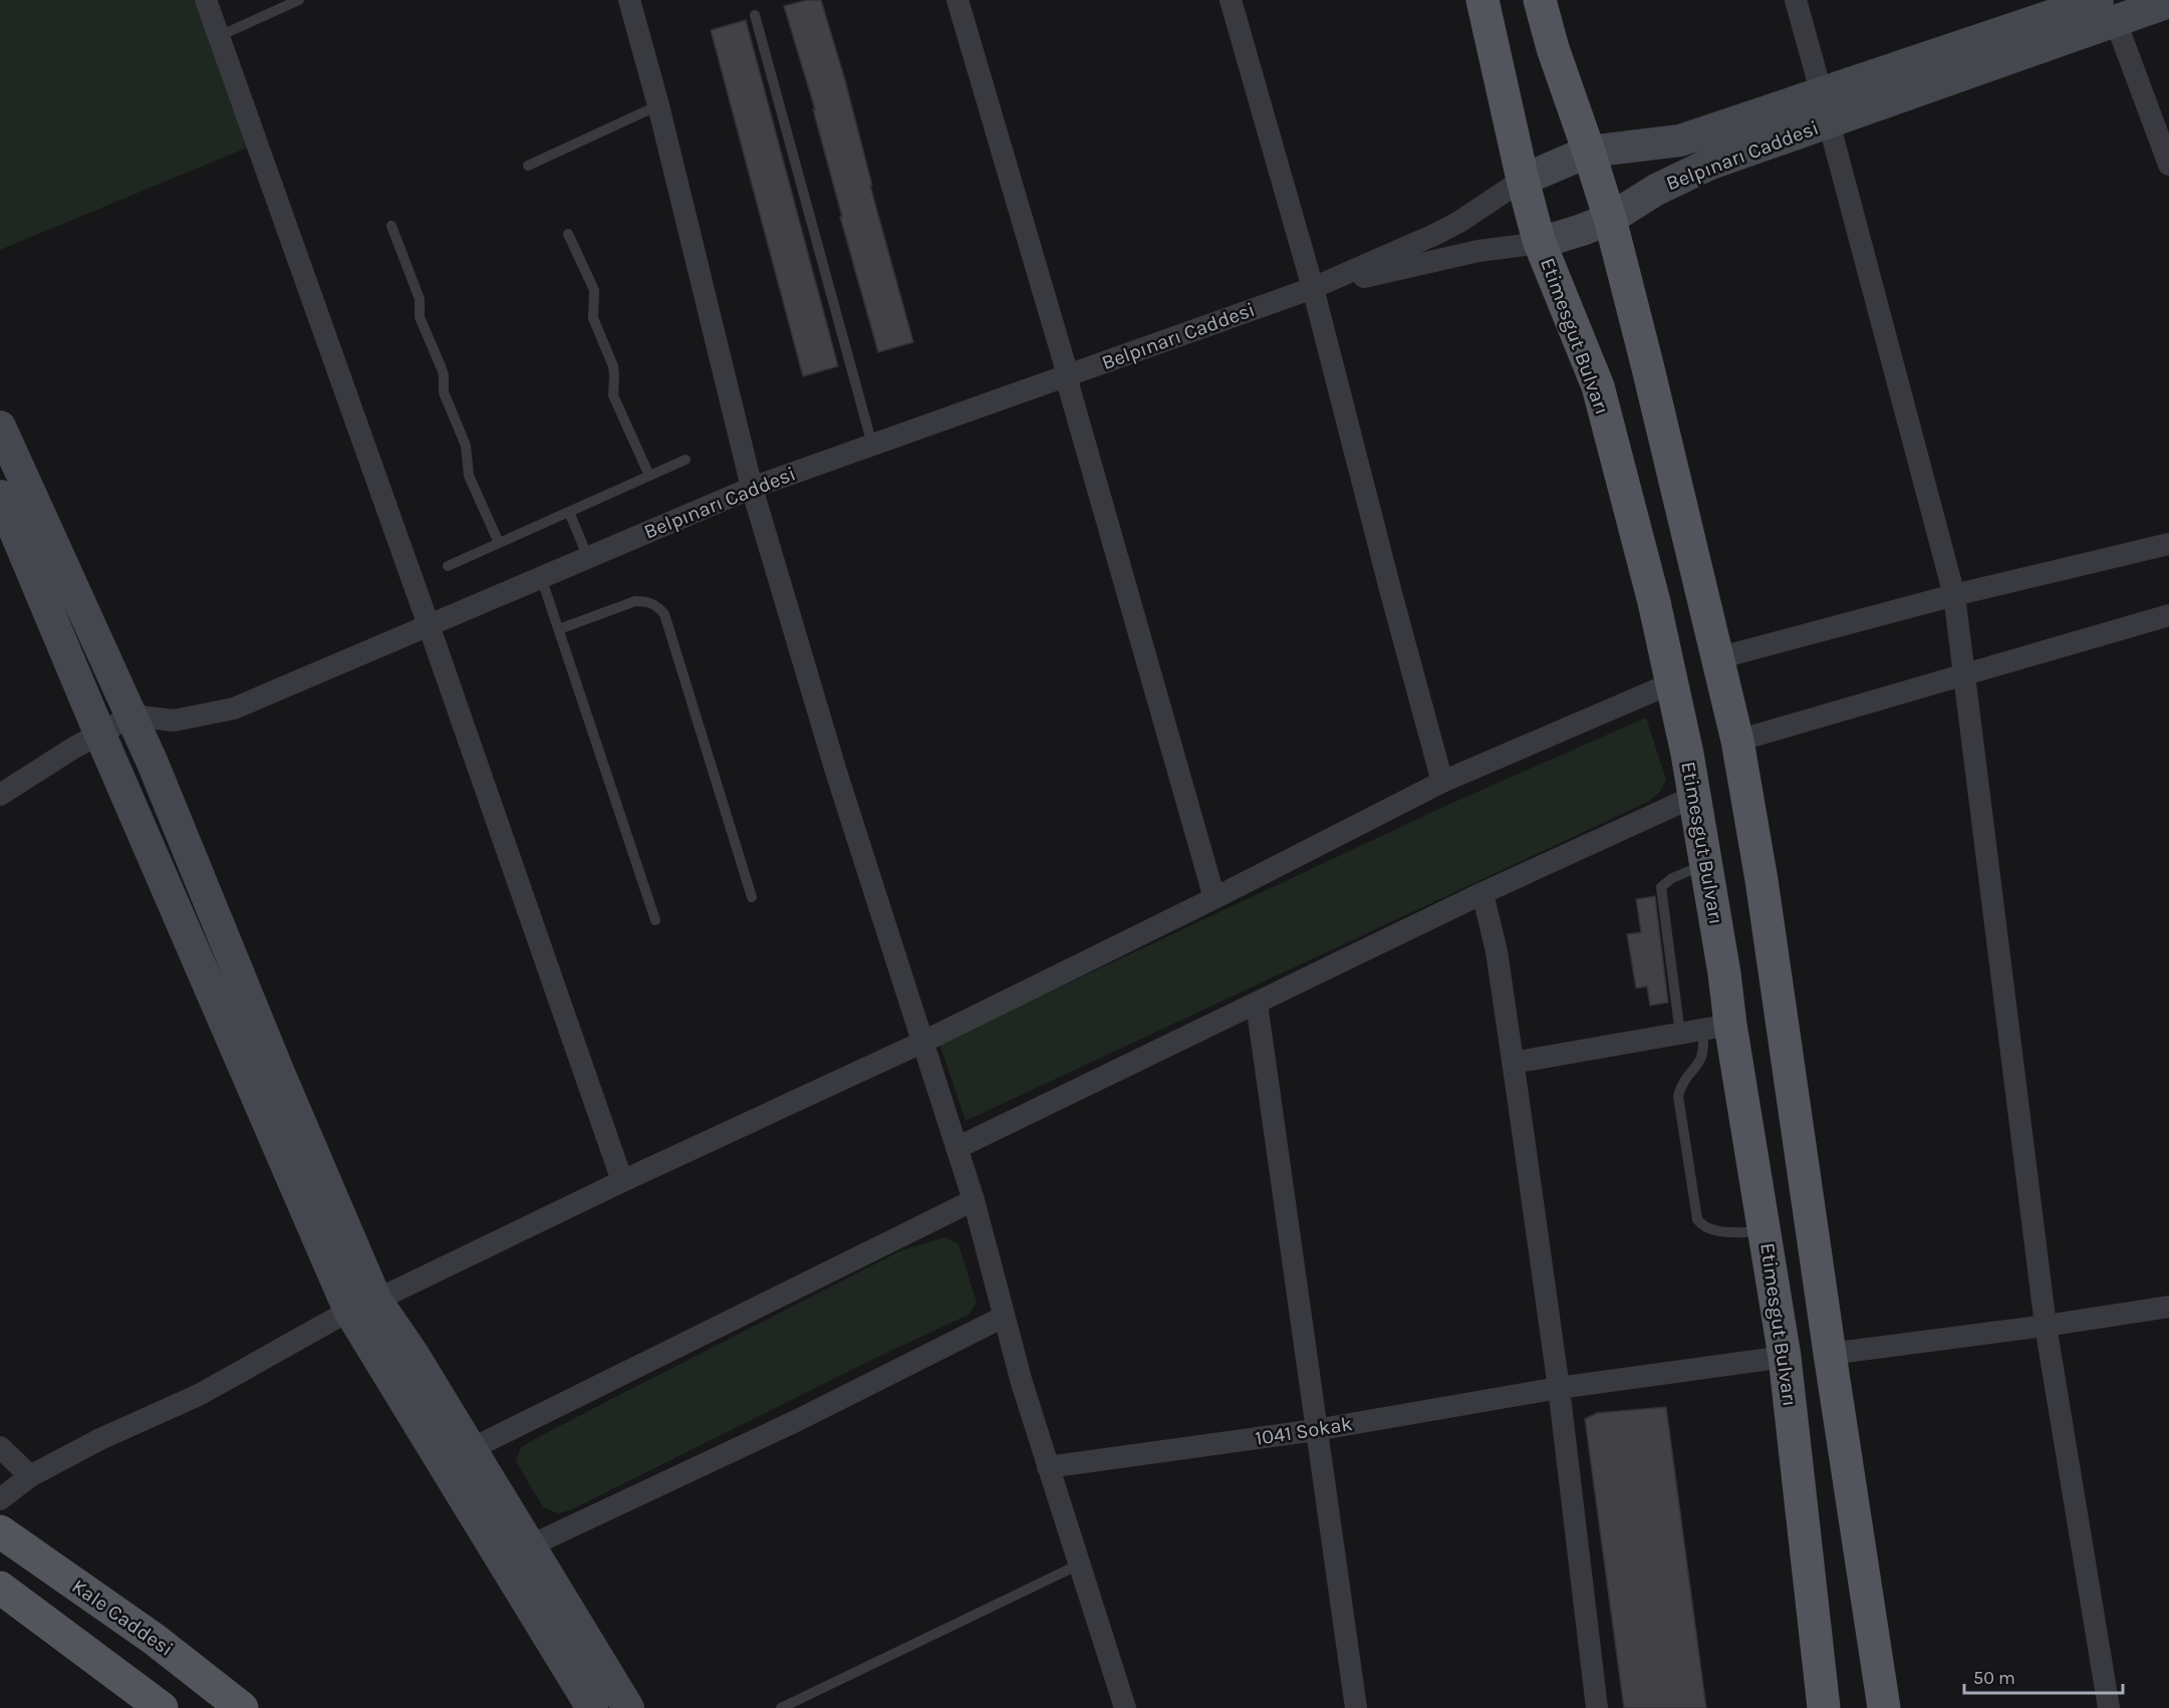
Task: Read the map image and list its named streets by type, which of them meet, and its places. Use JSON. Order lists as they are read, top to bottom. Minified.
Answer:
{"streets":{"main road":["Belpınarı Caddesi","Etimesgut Bulvarı","Kale Caddesi"],"street":["1041 Sokak"]},"crossings":[["Belpınarı Caddesi","Etimesgut Bulvarı"],["Etimesgut Bulvarı","1041 Sokak"]],"scale_bar":"50 m"}
